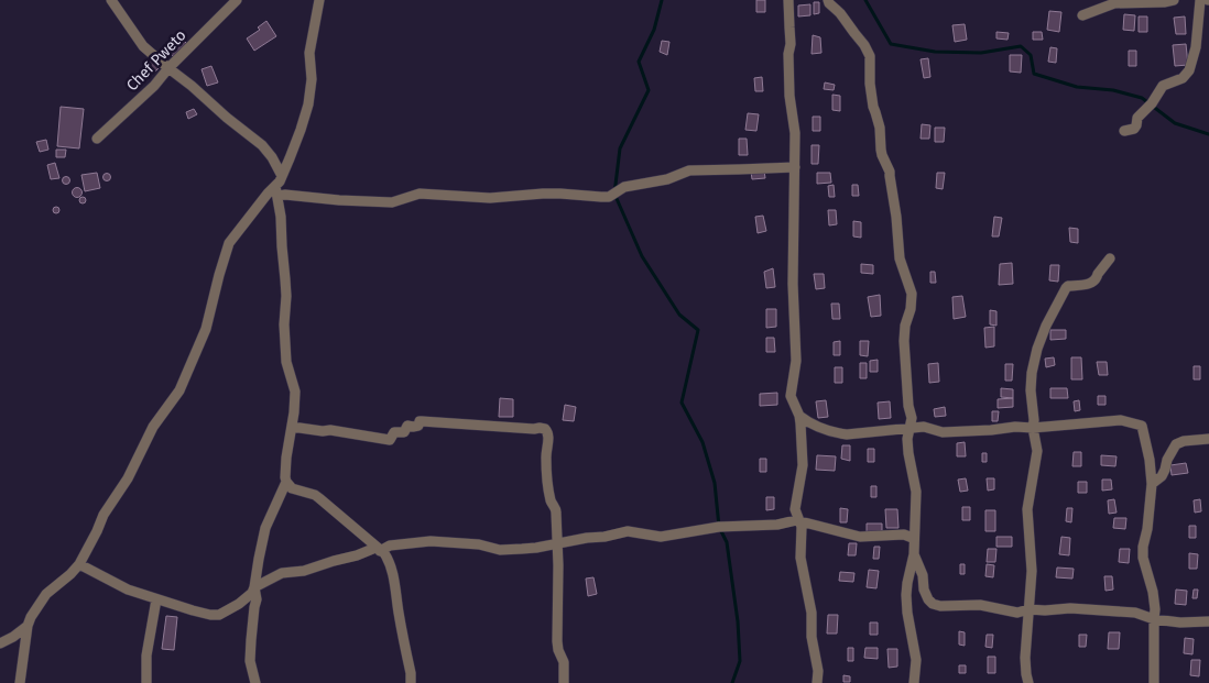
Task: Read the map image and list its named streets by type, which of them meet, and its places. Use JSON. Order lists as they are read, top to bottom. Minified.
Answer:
{"streets":{"street":["Chef Pweto"]}}
